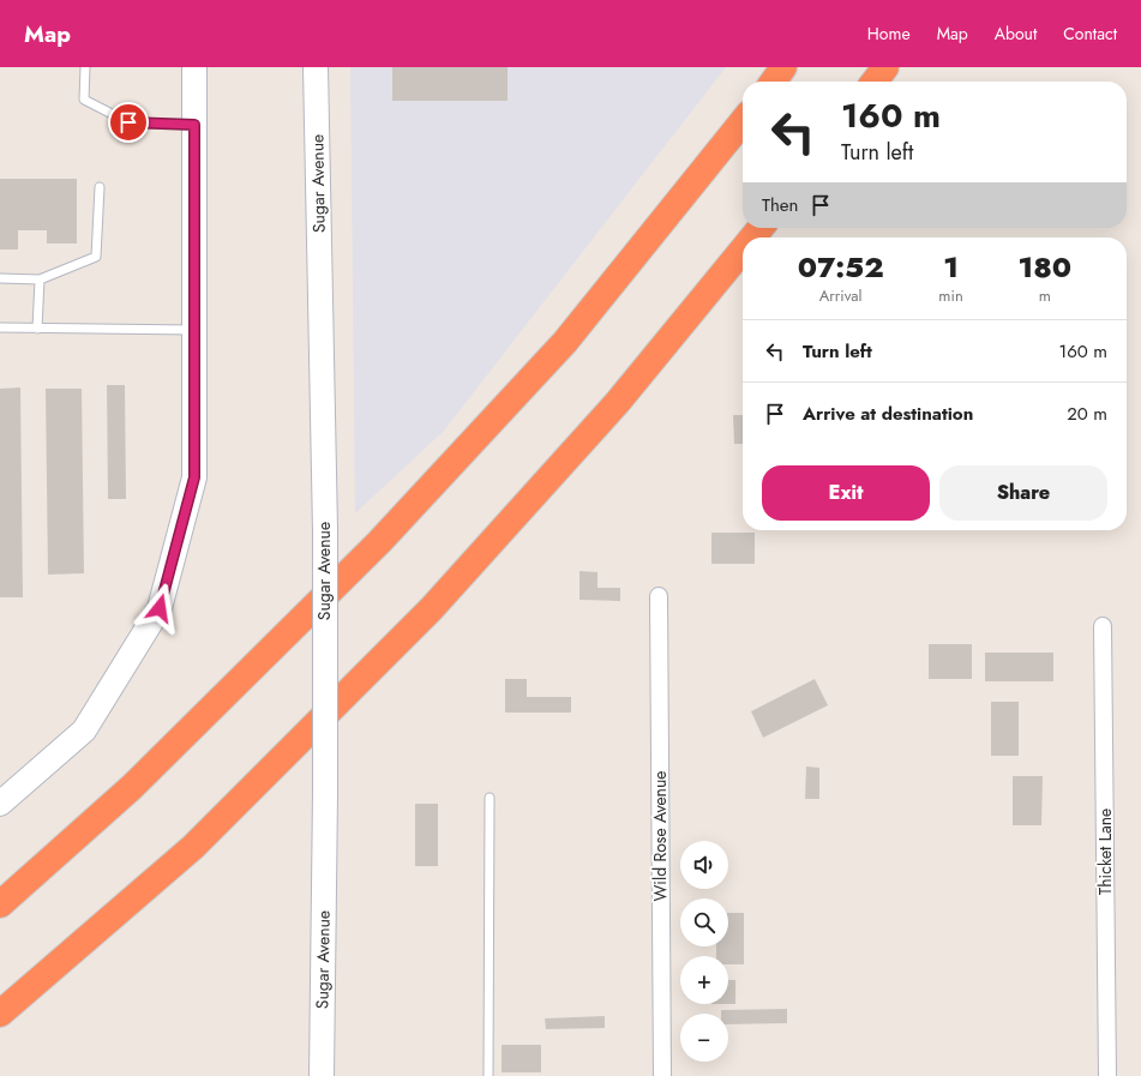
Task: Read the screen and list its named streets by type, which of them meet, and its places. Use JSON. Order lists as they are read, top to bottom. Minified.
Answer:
{"streets":{"main road":["Sugar Avenue"],"street":["Wild Rose Avenue","Thicket Lane"]},"page":{"header":"Map","nav":["Home","Map","About","Contact"],"turn":["160 m","Turn left"],"then":"Then","eta":["07:52","Arrival","1","min","180","m"],"list":[{"name":"Turn left","value":"160 m"},{"name":"Arrive at destination","value":"20 m"}],"buttons":["Exit","Share"],"map_buttons":["+","−"]}}
